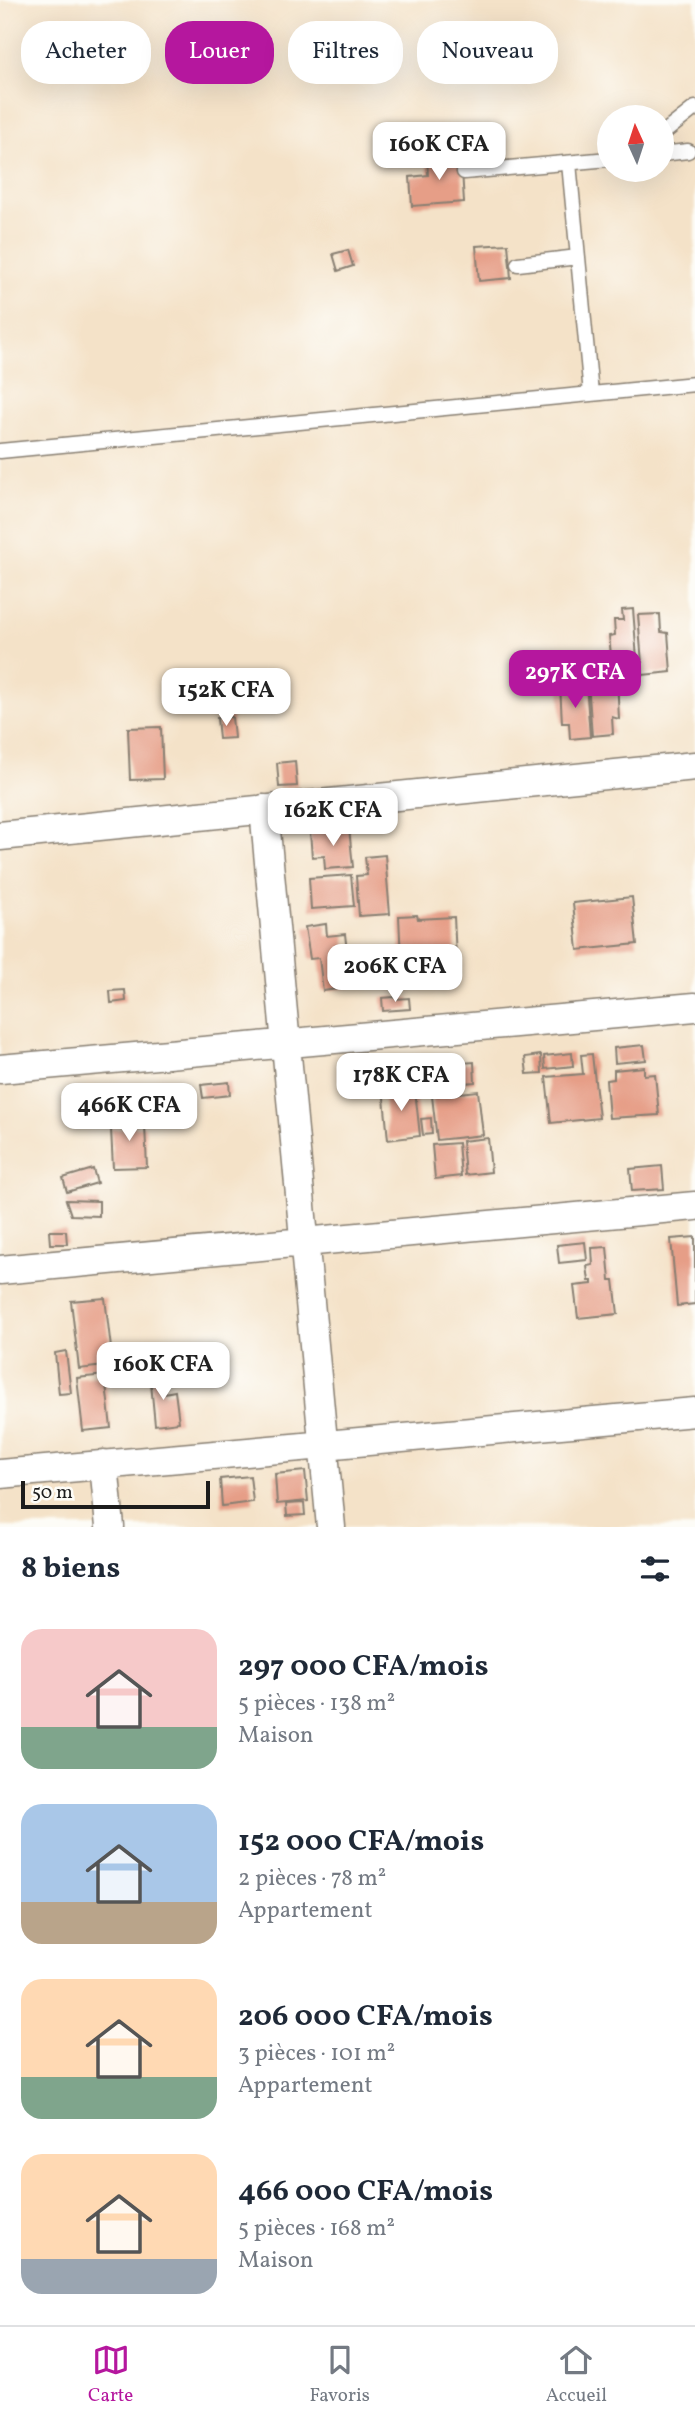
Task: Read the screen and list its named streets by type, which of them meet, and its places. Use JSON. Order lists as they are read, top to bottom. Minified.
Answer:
{"scale_bar":"50 m","north":"top","page":{"chip":["Acheter","Louer","Filtres","Nouveau"],"price":["160K CFA","297K CFA","152K CFA","162K CFA","206K CFA","178K CFA","466K CFA","160K CFA"],"scale":"50 m","heading":"8 biens","list":[{"name":"297 000 CFA/mois","note":"5 pièces · 138 m² · Maison"},{"name":"152 000 CFA/mois","note":"2 pièces · 78 m² · Appartement"},{"name":"206 000 CFA/mois","note":"3 pièces · 101 m² · Appartement"},{"name":"466 000 CFA/mois","note":"5 pièces · 168 m² · Maison"}],"tabs":["Carte","Favoris","Accueil"]}}
